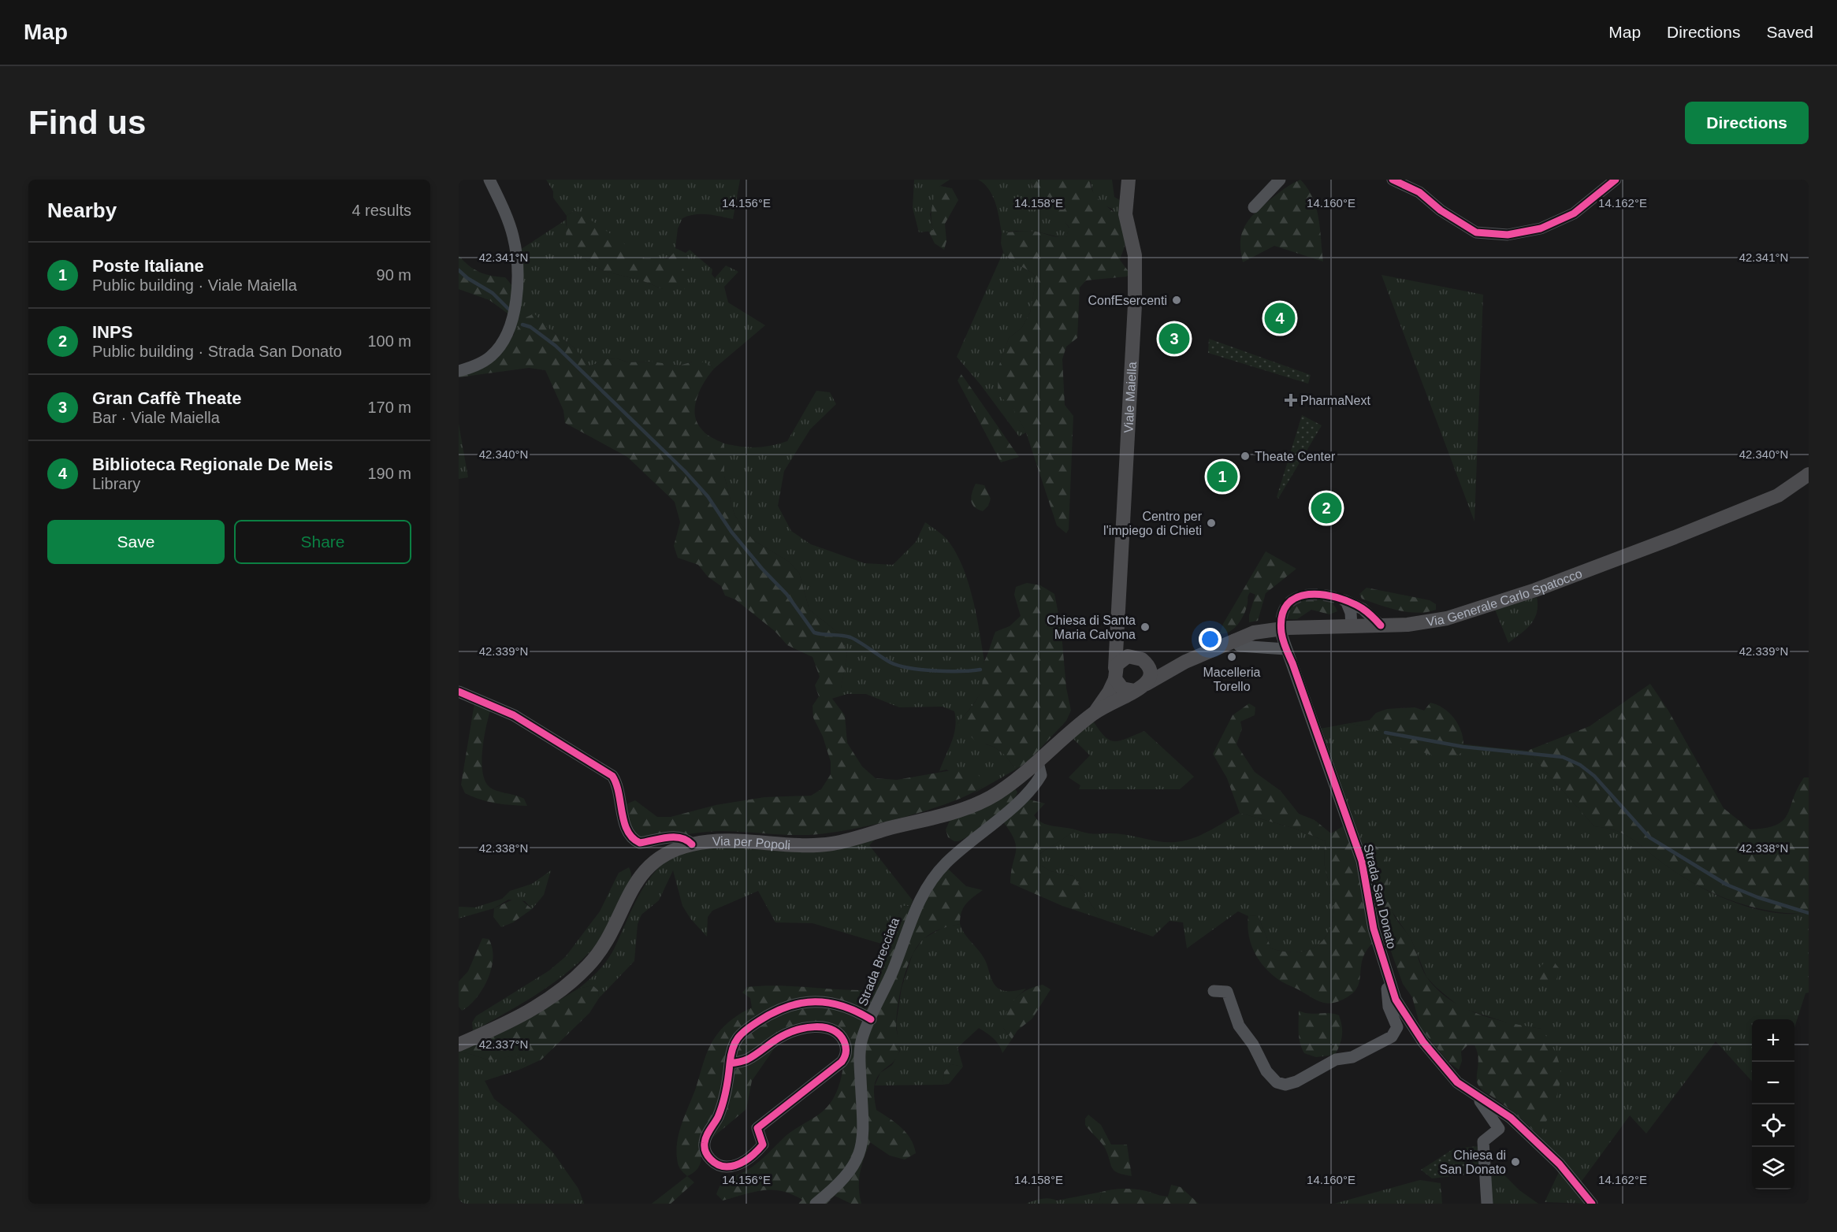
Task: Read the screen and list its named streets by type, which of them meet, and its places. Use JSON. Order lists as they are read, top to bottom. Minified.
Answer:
{"streets":{"main road":["Viale Maiella","Via Generale Carlo Spatocco","Via per Popoli"],"street":["Strada San Donato","Strada Brecciata"]},"crossings":[["Viale Maiella","Via Generale Carlo Spatocco"],["Viale Maiella","Via per Popoli"],["Via Generale Carlo Spatocco","Via per Popoli"],["Via Generale Carlo Spatocco","Strada San Donato"],["Via per Popoli","Strada Brecciata"]],"places":{"other":["ConfEsercenti","Theate Center","Centro per l'impiego di Chieti","Chiesa di Santa Maria Calvona","Macelleria Torello","Chiesa di San Donato"],"health":["PharmaNext"]},"page":{"header":"Map","nav":["Map","Directions","Saved"],"buttons":["Directions",["Save","Share"]],"title":"Find us","heading":["Nearby","4 results"],"list":[{"mark":"1","name":"Poste Italiane","note":"Public building · Viale Maiella","value":"90 m"},{"mark":"2","name":"INPS","note":"Public building · Strada San Donato","value":"100 m"},{"mark":"3","name":"Gran Caffè Theate","note":"Bar · Viale Maiella","value":"170 m"},{"mark":"4","name":"Biblioteca Regionale De Meis","note":"Library","value":"190 m"}],"pins":["4","3","1","2"],"map_buttons":["+","−"]},"coordinates":["14.156°E","14.158°E","14.160°E","14.162°E","42.341°N","42.340°N","42.339°N","42.338°N","42.337°N"]}
